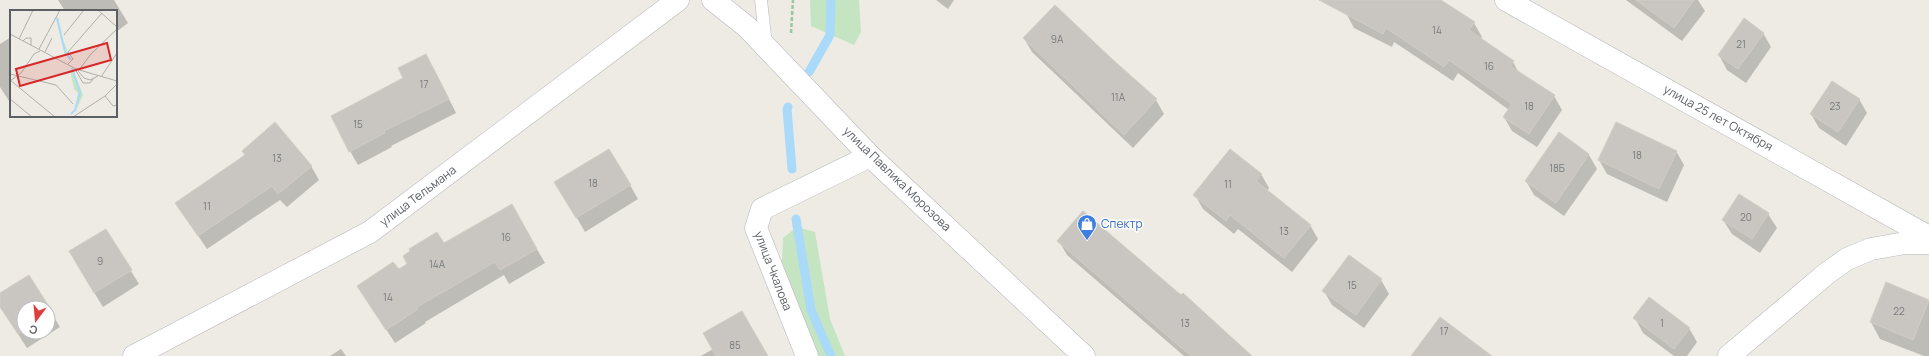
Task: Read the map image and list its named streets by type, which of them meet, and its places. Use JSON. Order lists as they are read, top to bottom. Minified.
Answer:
{"streets":{"street":["улица 25 лет Октября","улица Павлика Морозова","улица Тельмана","улица Чкалова"]},"crossings":[["улица Павлика Морозова","улица Чкалова"]],"places":{"shop":["Спектр"]},"house_numbers":["14","9А","21","16","17","11А","18","23","15","18","13","18Б","18","11","11","20","13","16","9","14А","15","14","22","13","1","17","85"],"north":"bottom"}
